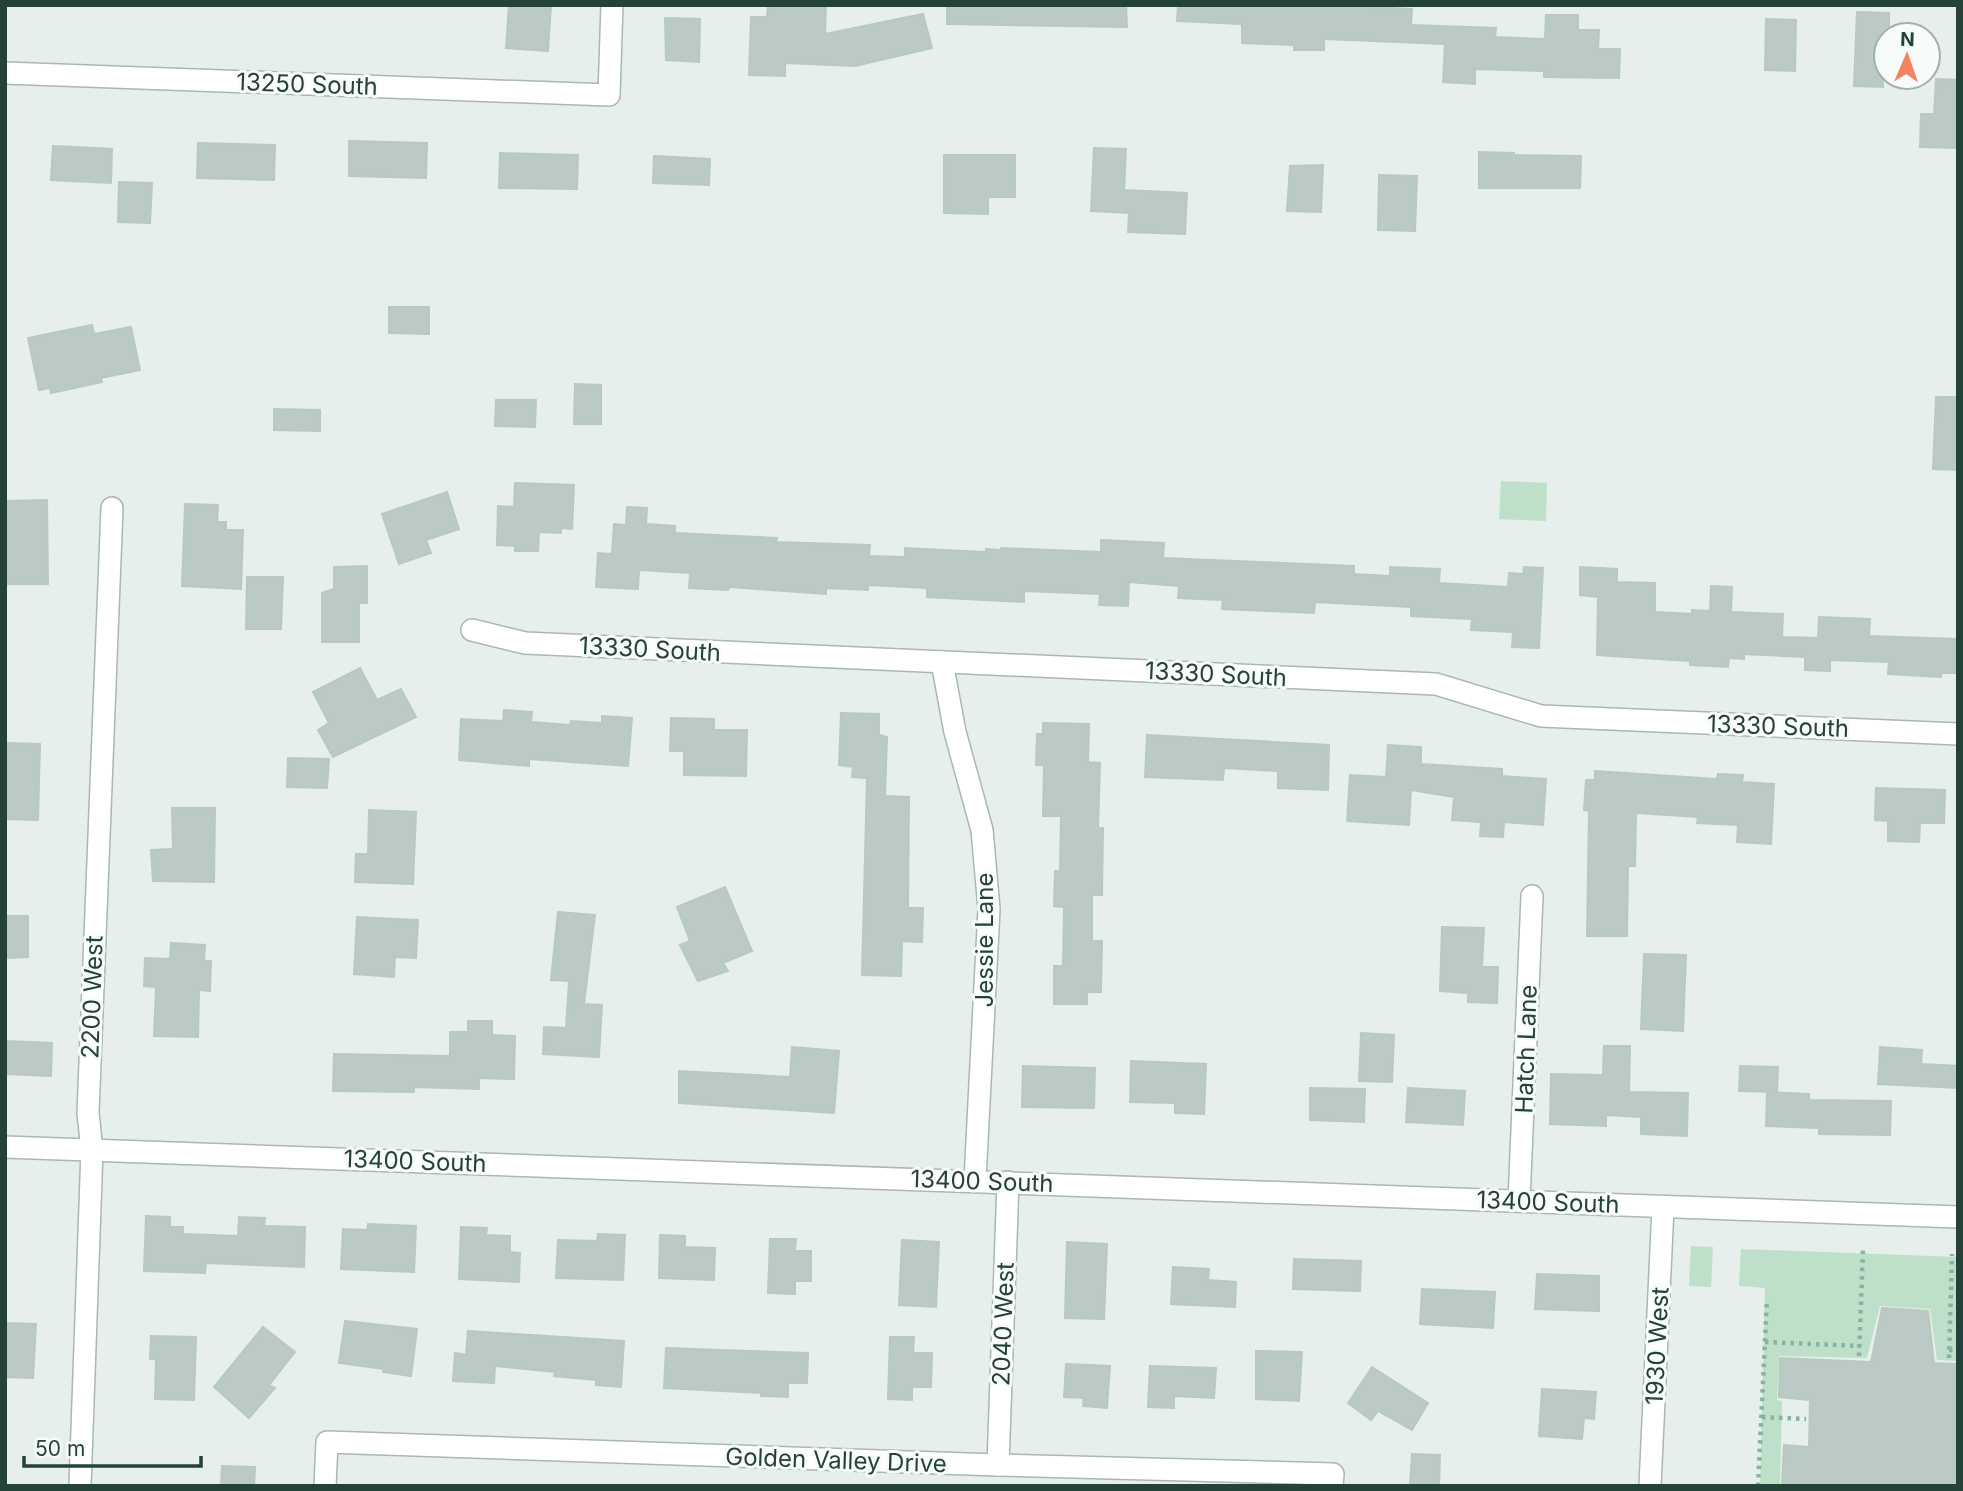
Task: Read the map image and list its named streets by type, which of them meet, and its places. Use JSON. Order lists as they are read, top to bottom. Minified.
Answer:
{"streets":{"street":["13250 South","13330 South","Jessie Lane","2200 West","Hatch Lane","13400 South","2040 West","1930 West","Golden Valley Drive"]},"crossings":[["13330 South","Jessie Lane"],["Jessie Lane","13400 South"],["2200 West","13400 South"],["Hatch Lane","13400 South"],["13400 South","2040 West"],["13400 South","1930 West"],["2040 West","Golden Valley Drive"]],"scale_bar":"50 m","north":"top"}
